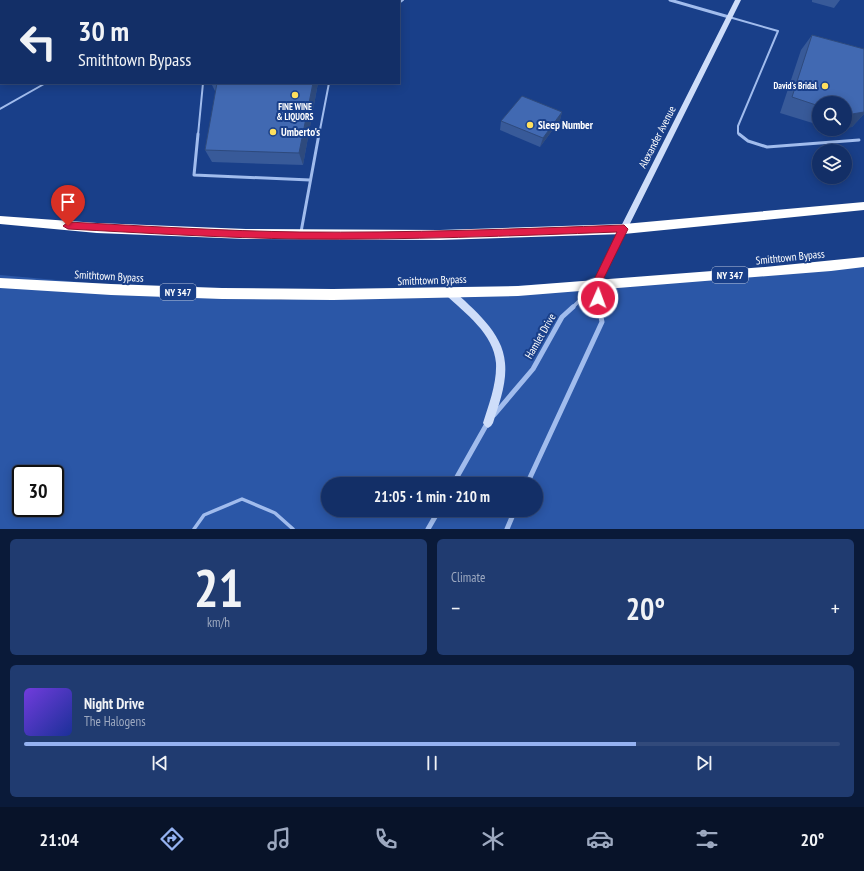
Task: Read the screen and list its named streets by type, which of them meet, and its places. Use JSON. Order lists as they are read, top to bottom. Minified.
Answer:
{"streets":{"highway":["Smithtown Bypass","NY 347"],"street":["Alexander Avenue","Hamlet Drive"]},"crossings":[["Alexander Avenue","Smithtown Bypass"],["Alexander Avenue","Hamlet Drive"],["Smithtown Bypass","Hamlet Drive"]],"places":["David's Bridal","FINE WINE & LIQUORS","Sleep Number","Umberto's"],"page":{"turn":["30 m","Smithtown Bypass"],"limit":"30","trip":"21:05 · 1 min · 210 m","tile":[["21","km/h"],"Climate"],"heat":["−","20°","+"],"song":["Night Drive","The Halogens"],"tabs":["21:04","20°"]}}
